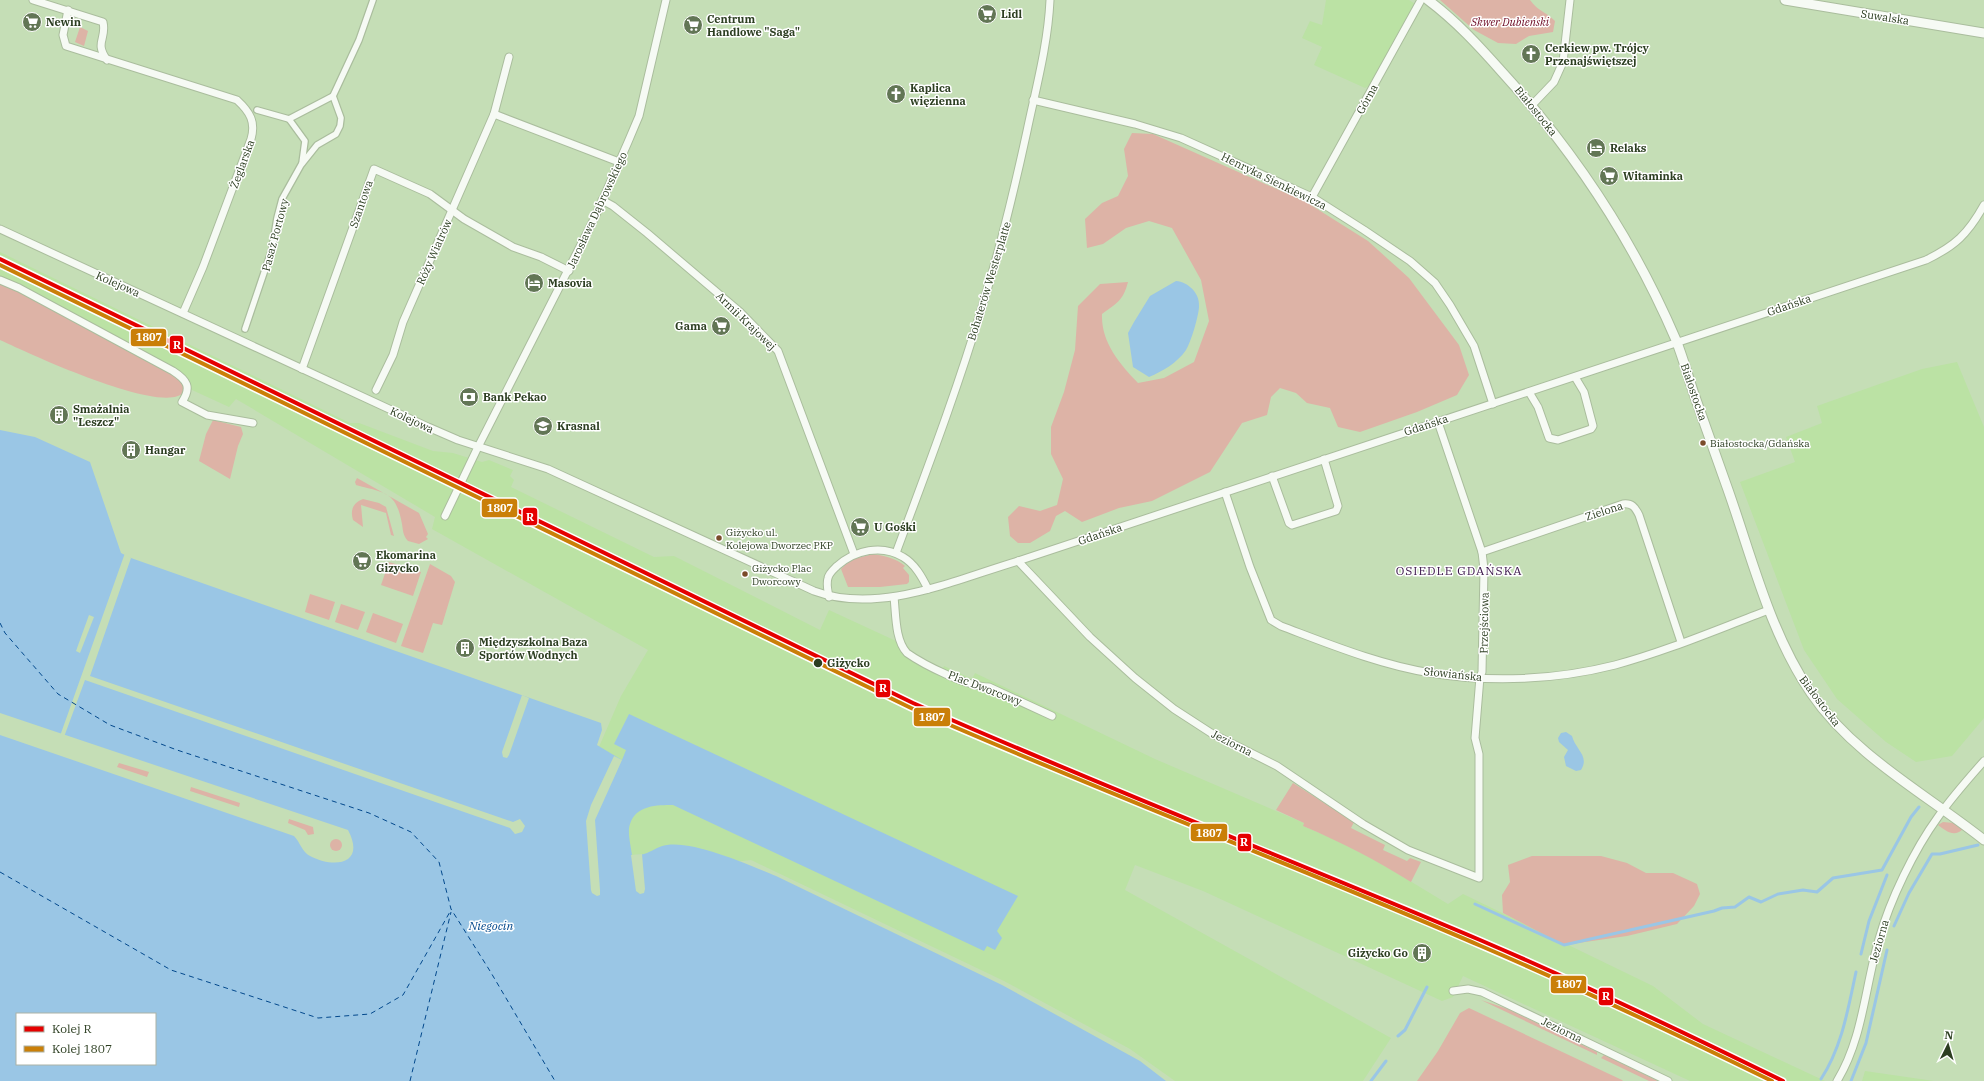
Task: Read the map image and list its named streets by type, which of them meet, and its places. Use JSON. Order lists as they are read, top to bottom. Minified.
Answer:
{"streets":{"street":["Suwalska","Górna","Białostocka","Żeglarska","Henryka Sienkiewicza","Szantowa","Jarosława Dąbrowskiego","Pasaż Portowy","Róży Wiatrów","Bohaterów Westerplatte","Kolejowa","Gdańska","Armii Krajowej","Zielona","Przejściowa","Słowiańska","Plac Dworcowy","Jeziorna"]},"crossings":[["Górna","Henryka Sienkiewicza"],["Białostocka","Gdańska"],["Białostocka","Słowiańska"],["Białostocka","Jeziorna"],["Żeglarska","Kolejowa"],["Henryka Sienkiewicza","Bohaterów Westerplatte"],["Henryka Sienkiewicza","Gdańska"],["Szantowa","Jarosława Dąbrowskiego"],["Szantowa","Róży Wiatrów"],["Szantowa","Kolejowa"],["Jarosława Dąbrowskiego","Kolejowa"],["Jarosława Dąbrowskiego","Armii Krajowej"],["Gdańska","Przejściowa"],["Gdańska","Słowiańska"],["Gdańska","Jeziorna"],["Zielona","Przejściowa"],["Zielona","Słowiańska"],["Przejściowa","Słowiańska"],["Przejściowa","Jeziorna"]],"districts":["OSIEDLE GDAŃSKA"],"water":["Niegocin"],"parks":["Skwer Dubieński"],"places":{"supermarket":["Lidl","Newin","Centrum Handlowe \"Saga\"","Witaminka","Gama","U Gośki","Ekomarina Gizycko"],"church":["Cerkiew pw. Trójcy Przenajświętszej","Kaplica więzienna"],"hotel":["Relaks","Masovia"],"bank":["Bank Pekao"],"building":["Smażalnia \"Leszcz\"","Hangar","Międzyszkolna Baza Sportów Wodnych","Giżycko Go"],"school or university":["Krasnal"],"other":["Białostocka/Gdańska","Giżycko ul. Kolejowa Dworzec PKP","Giżycko Plac Dworcowy","Giżycko"]},"lines":["rail line R","rail line 1807"],"legend":["Kolej R","Kolej 1807"],"north":"top"}
